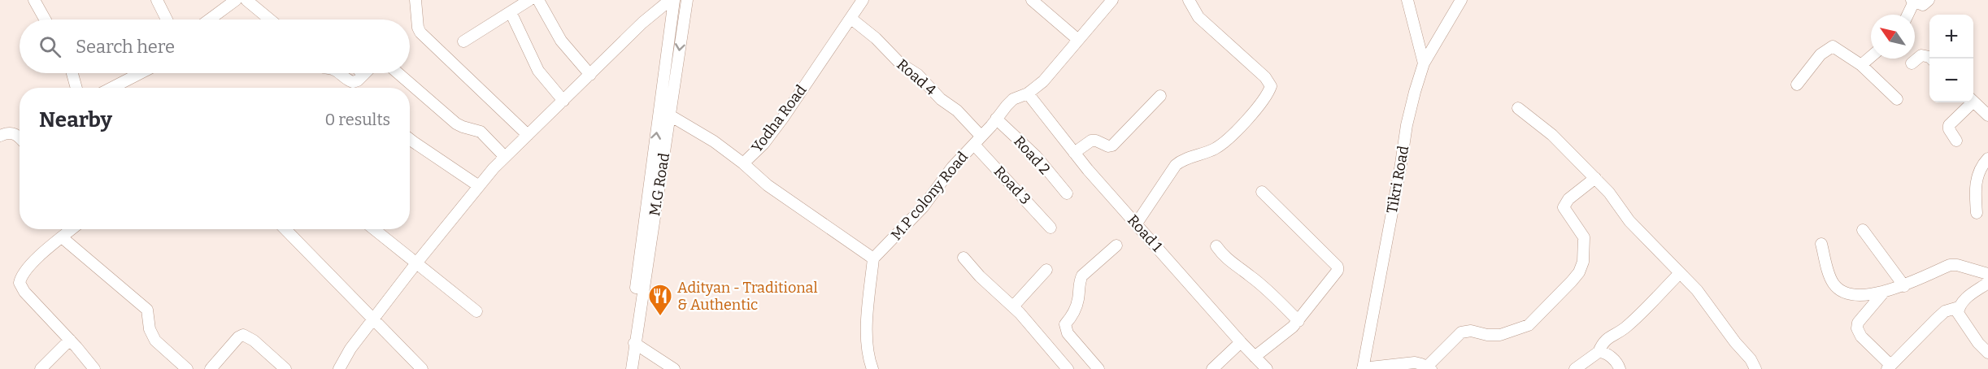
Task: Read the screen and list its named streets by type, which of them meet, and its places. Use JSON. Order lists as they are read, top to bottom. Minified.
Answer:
{"streets":{"street":["Road 4","Yodha Road","Road 2","Tikri Road","M.G Road","Road 3","M.P colony Road","Road 1"]},"crossings":[["Road 4","Yodha Road"],["Road 4","Road 3"],["Road 4","M.P colony Road"],["Yodha Road","M.G Road"],["Road 2","M.P colony Road"],["Road 3","M.P colony Road"],["M.P colony Road","Road 1"]],"places":{"restaurant":["Adityan - Traditional & Authentic"]},"north":"top left","page":{"map_buttons":["+","−"],"search":"Search here","heading":["Nearby","0 results"]}}
